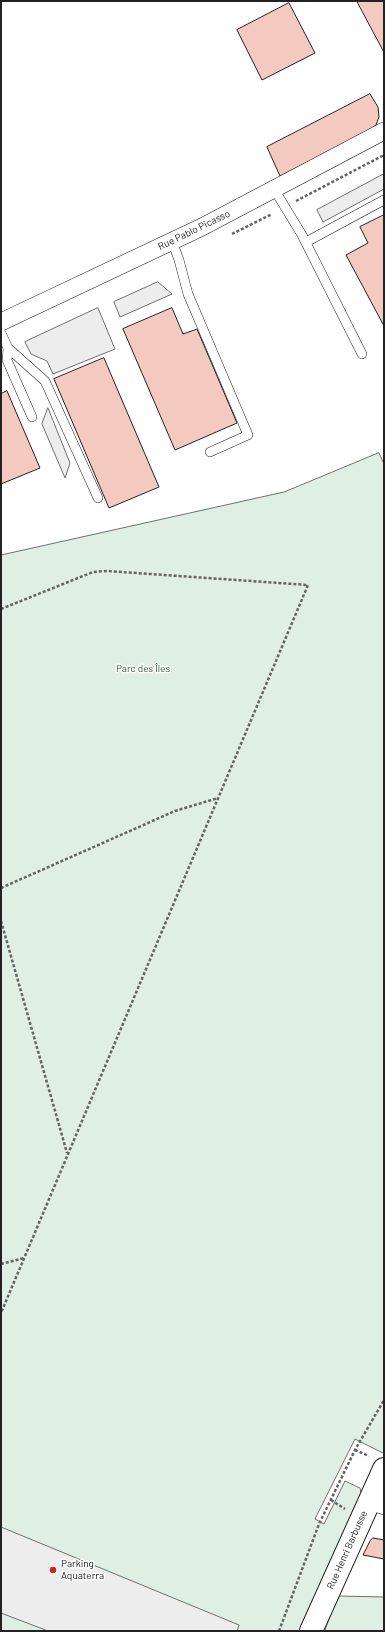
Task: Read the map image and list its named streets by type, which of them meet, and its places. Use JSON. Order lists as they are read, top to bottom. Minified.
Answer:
{"streets":{"street":["Rue Pablo Picasso","Rue Henri Barbusse"]},"parks":["Parc des Îles"],"places":["Parking Aquaterra"]}
